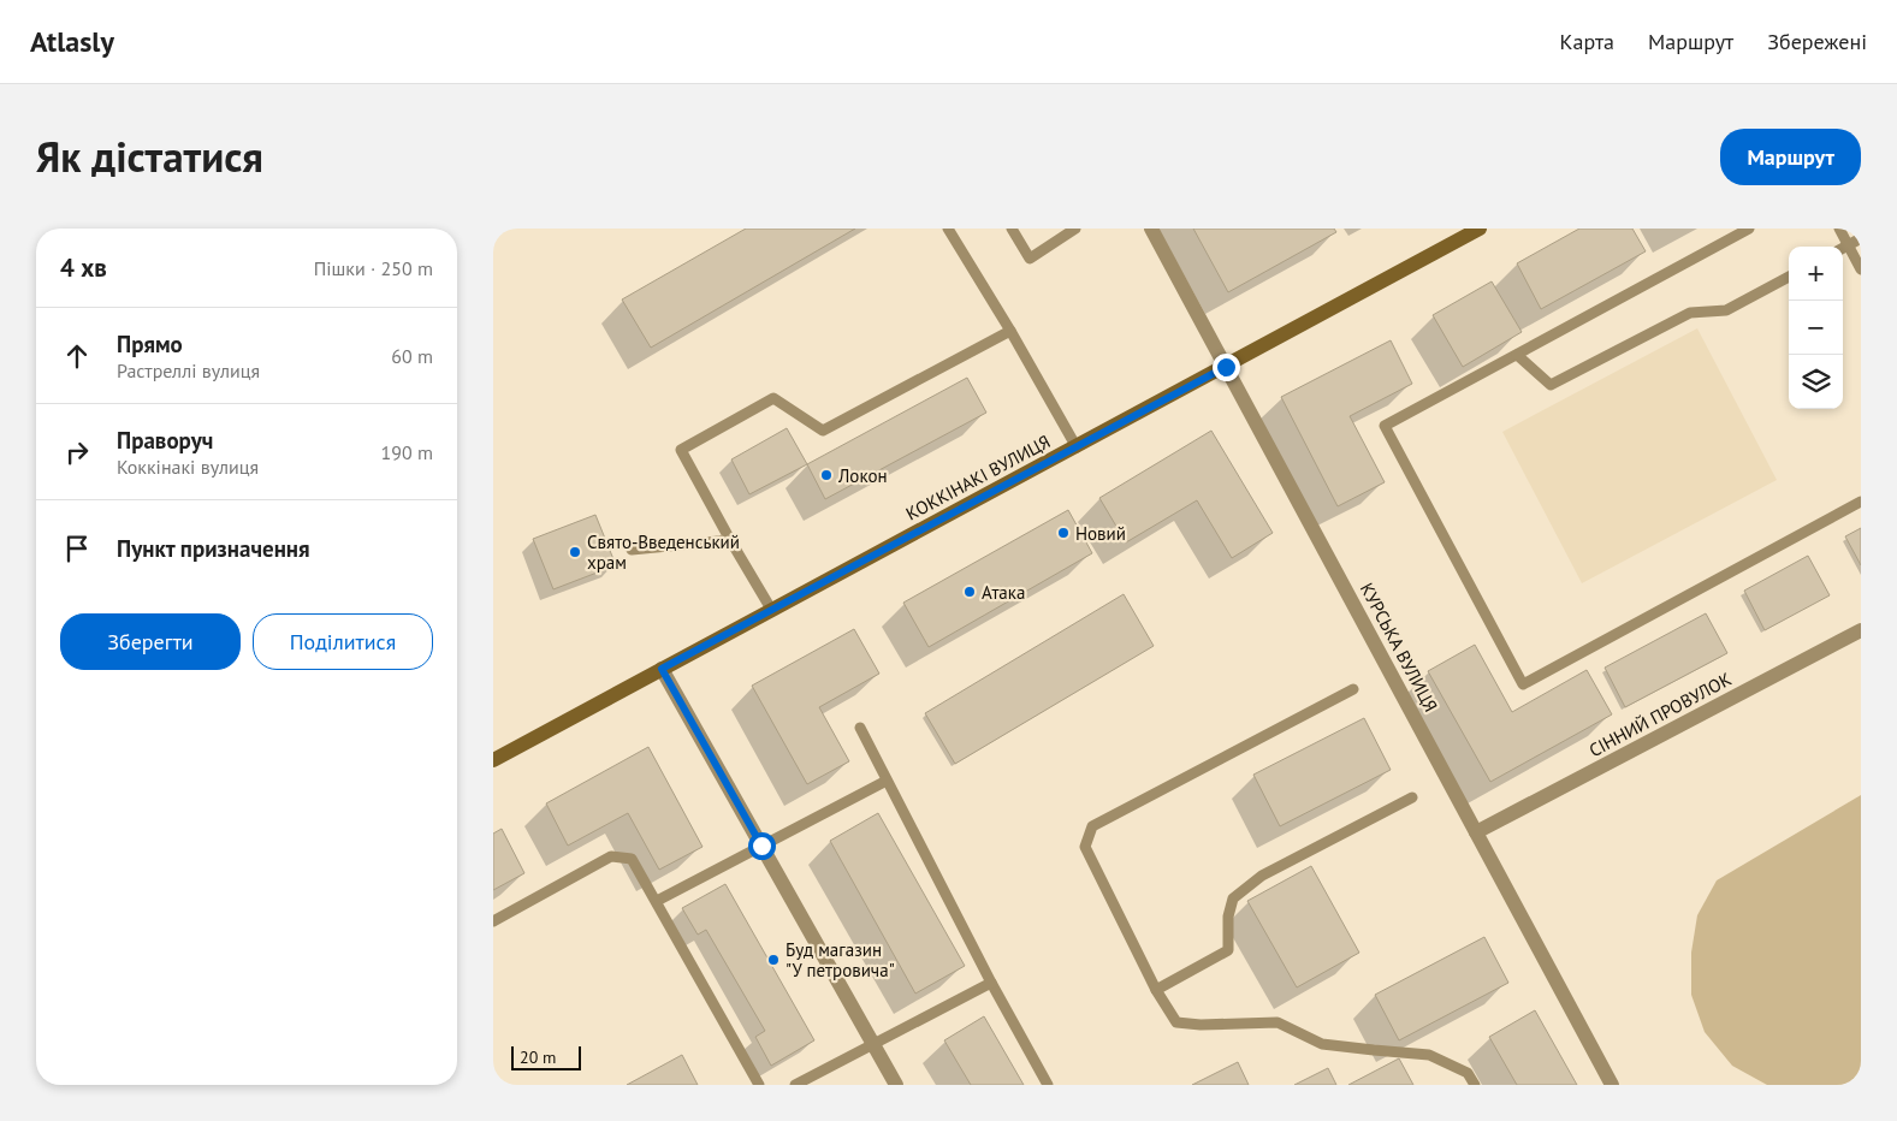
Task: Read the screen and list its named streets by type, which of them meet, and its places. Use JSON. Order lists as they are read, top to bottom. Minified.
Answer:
{"streets":{"street":["КОККІНАКІ ВУЛИЦЯ","КУРСЬКА ВУЛИЦЯ","СІННИЙ ПРОВУЛОК"]},"crossings":[["КОККІНАКІ ВУЛИЦЯ","КУРСЬКА ВУЛИЦЯ"],["КУРСЬКА ВУЛИЦЯ","СІННИЙ ПРОВУЛОК"]],"places":["Локон","Новий","Свято-Введенський храм","Атака","Буд магазин \"У петровича\""],"scale_bar":"20 m","page":{"header":"Atlasly","nav":["Карта","Маршрут","Збережені"],"title":"Як дістатися","buttons":["Маршрут",["Зберегти","Поділитися"]],"heading":["4 хв","Пішки · 250 m"],"map_buttons":["+","−"],"list":[["Прямо","Растреллі вулиця","60 m"],["Праворуч","Коккінакі вулиця","190 m"],"Пункт призначення"],"scale":"20 m"}}
